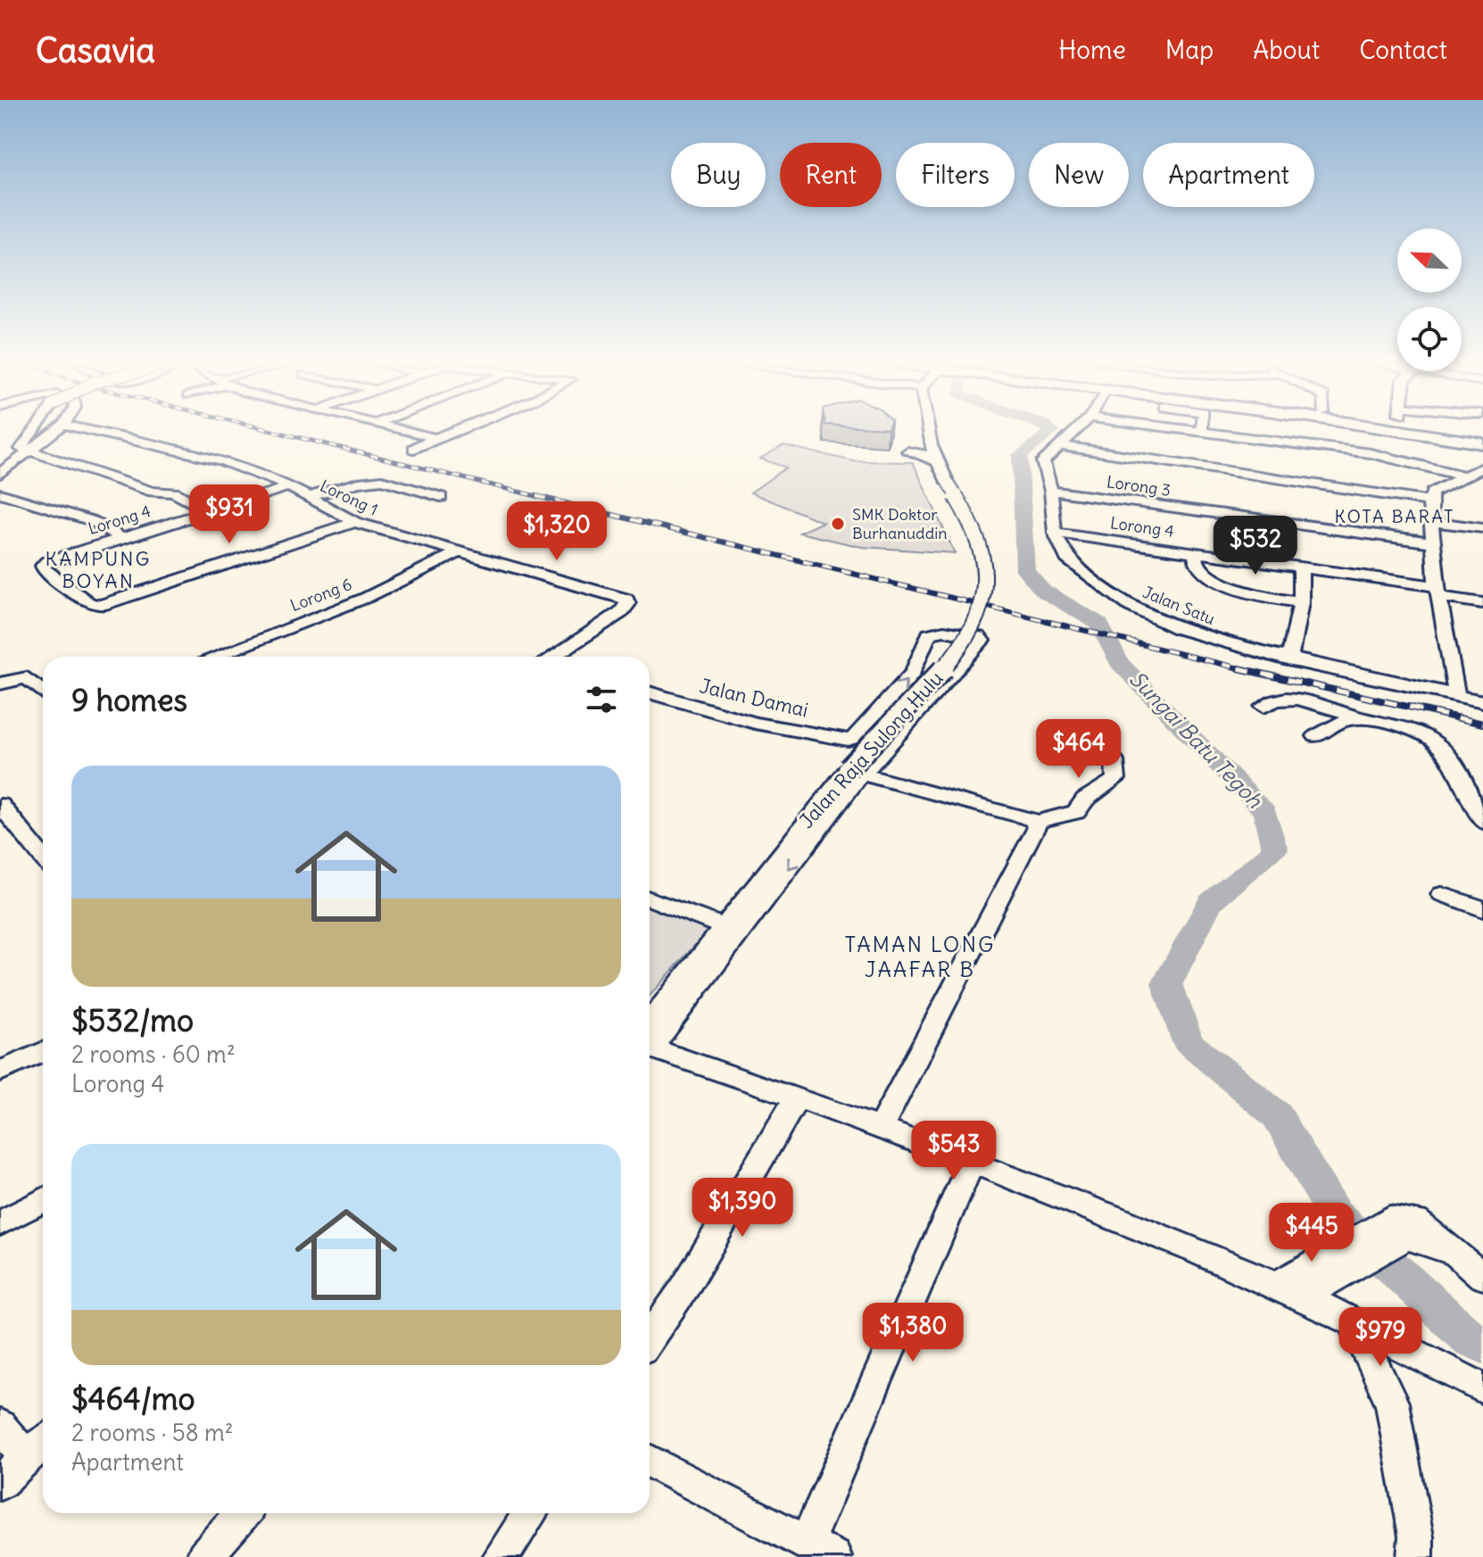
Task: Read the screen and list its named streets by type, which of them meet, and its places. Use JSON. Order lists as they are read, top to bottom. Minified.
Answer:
{"streets":{"street":["Lorong 3","Lorong 1","Lorong 4","Lorong 6","Jalan Satu","Jalan Damai","Jalan Raja Sulong Hulu"]},"crossings":[["Lorong 3","Jalan Satu"],["Lorong 1","Lorong 4"],["Lorong 1","Lorong 6"],["Lorong 4","Jalan Satu"],["Jalan Damai","Jalan Raja Sulong Hulu"]],"districts":["KOTA BARAT","KAMPUNG BOYAN","TAMAN LONG JAAFAR B"],"water":["Sungai Batu Tegoh"],"places":["SMK Doktor Burhanuddin"],"north":"top left","page":{"header":"Casavia","nav":["Home","Map","About","Contact"],"chip":["Buy","Rent","Filters","New","Apartment"],"price":["$931","$1,320","$532","$464","$543","$1,390","$445","$1,380","$979"],"heading":"9 homes","list":[{"name":"$532/mo","note":"2 rooms · 60 m² · Lorong 4"},{"name":"$464/mo","note":"2 rooms · 58 m² · Apartment"}]}}
